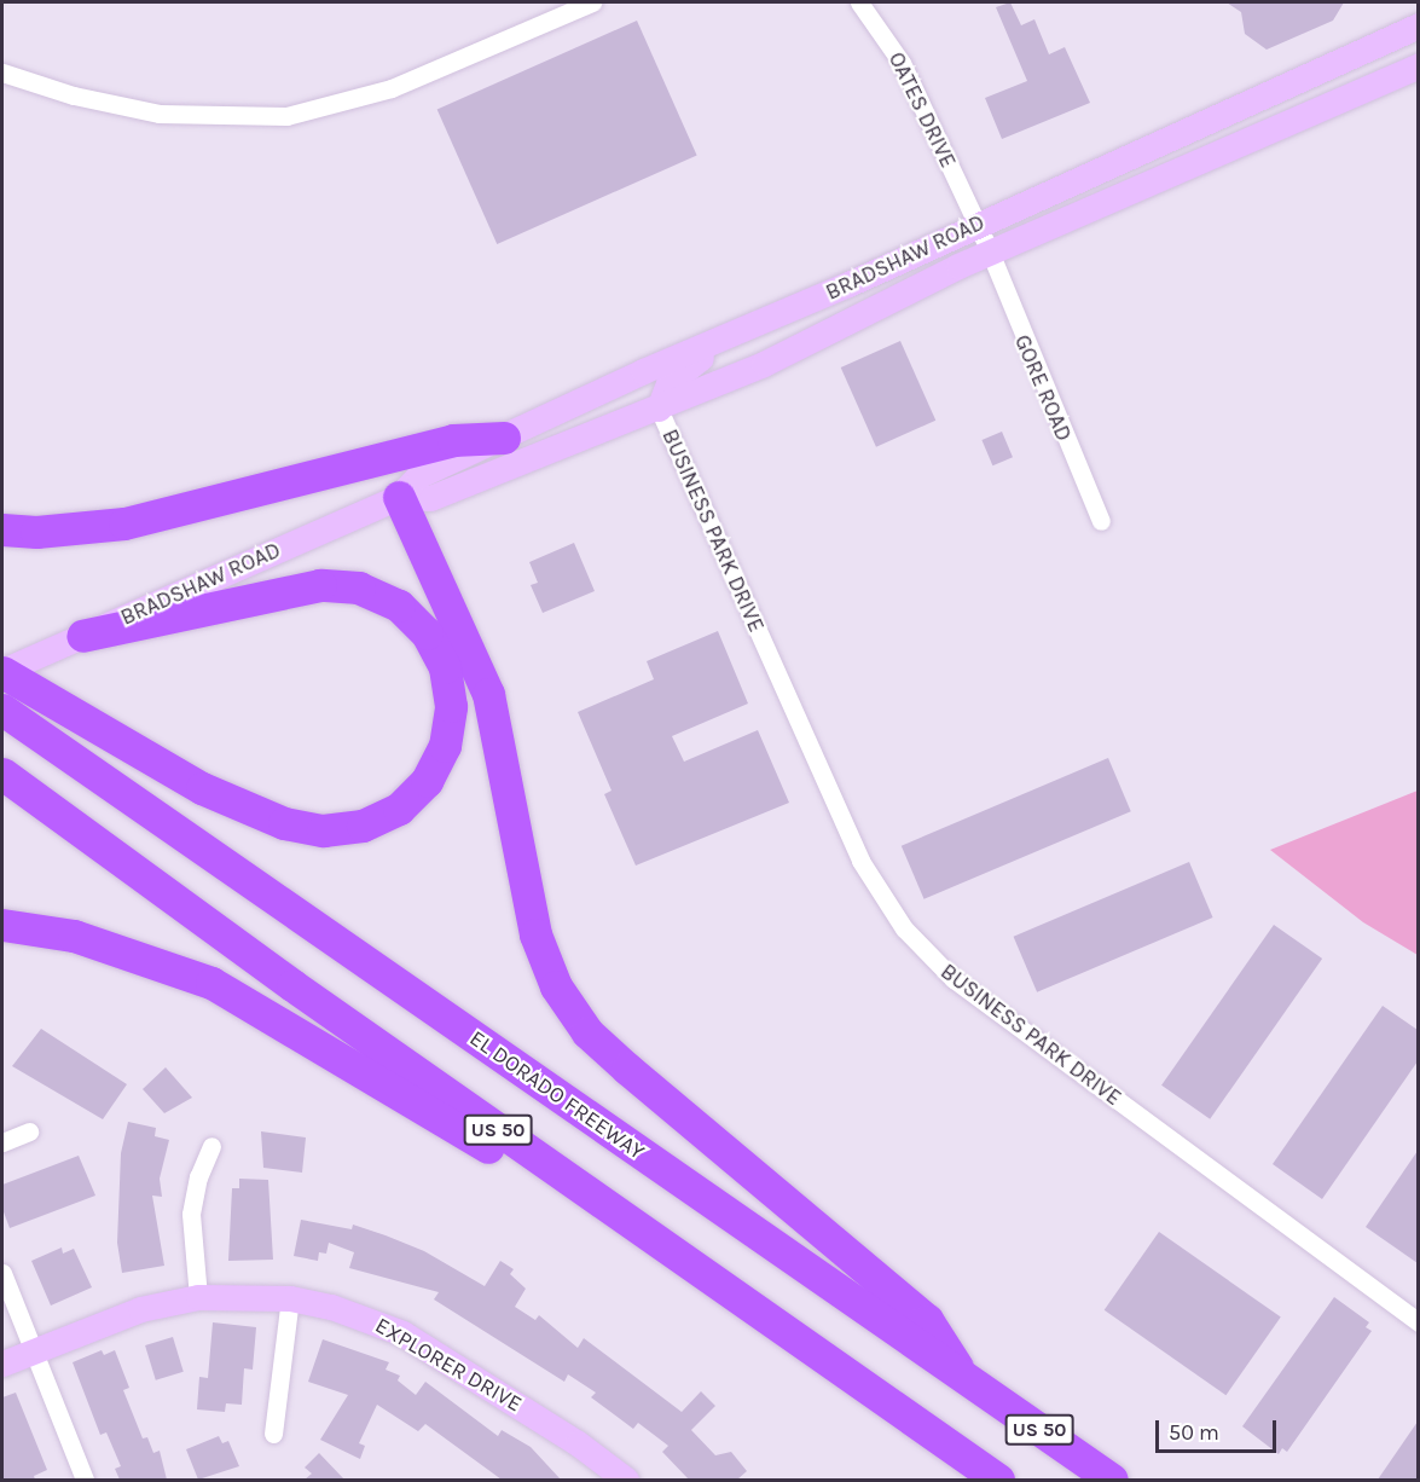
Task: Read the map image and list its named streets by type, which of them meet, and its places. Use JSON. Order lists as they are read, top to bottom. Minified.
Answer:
{"streets":{"highway":["EL DORADO FREEWAY","US 50"],"main road":["BRADSHAW ROAD","EXPLORER DRIVE"],"street":["OATES DRIVE","GORE ROAD","BUSINESS PARK DRIVE"]},"crossings":[["OATES DRIVE","BRADSHAW ROAD"],["OATES DRIVE","GORE ROAD"],["BRADSHAW ROAD","GORE ROAD"],["BRADSHAW ROAD","BUSINESS PARK DRIVE"]],"scale_bar":"50 m"}
